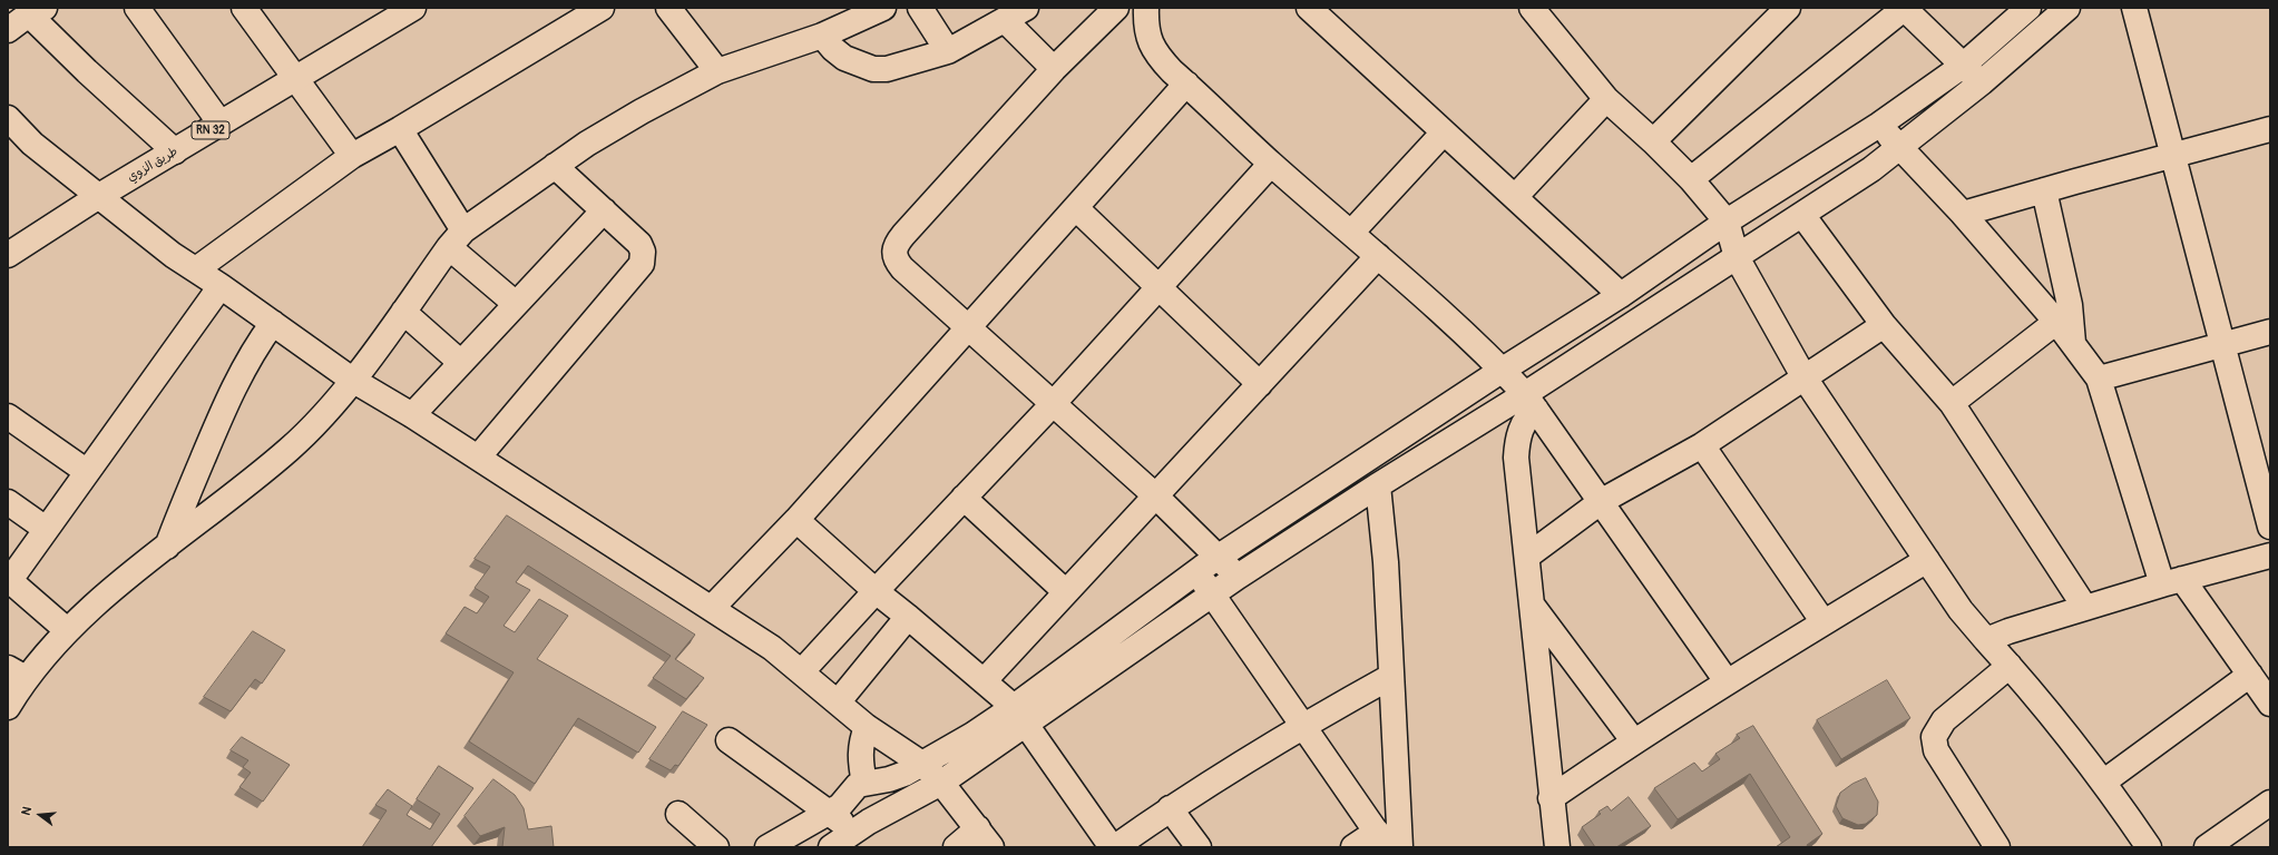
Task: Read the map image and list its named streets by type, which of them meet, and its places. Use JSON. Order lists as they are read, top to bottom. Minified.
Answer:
{"streets":{"street":["RN 32","طريق الزوي"]},"north":"left"}
